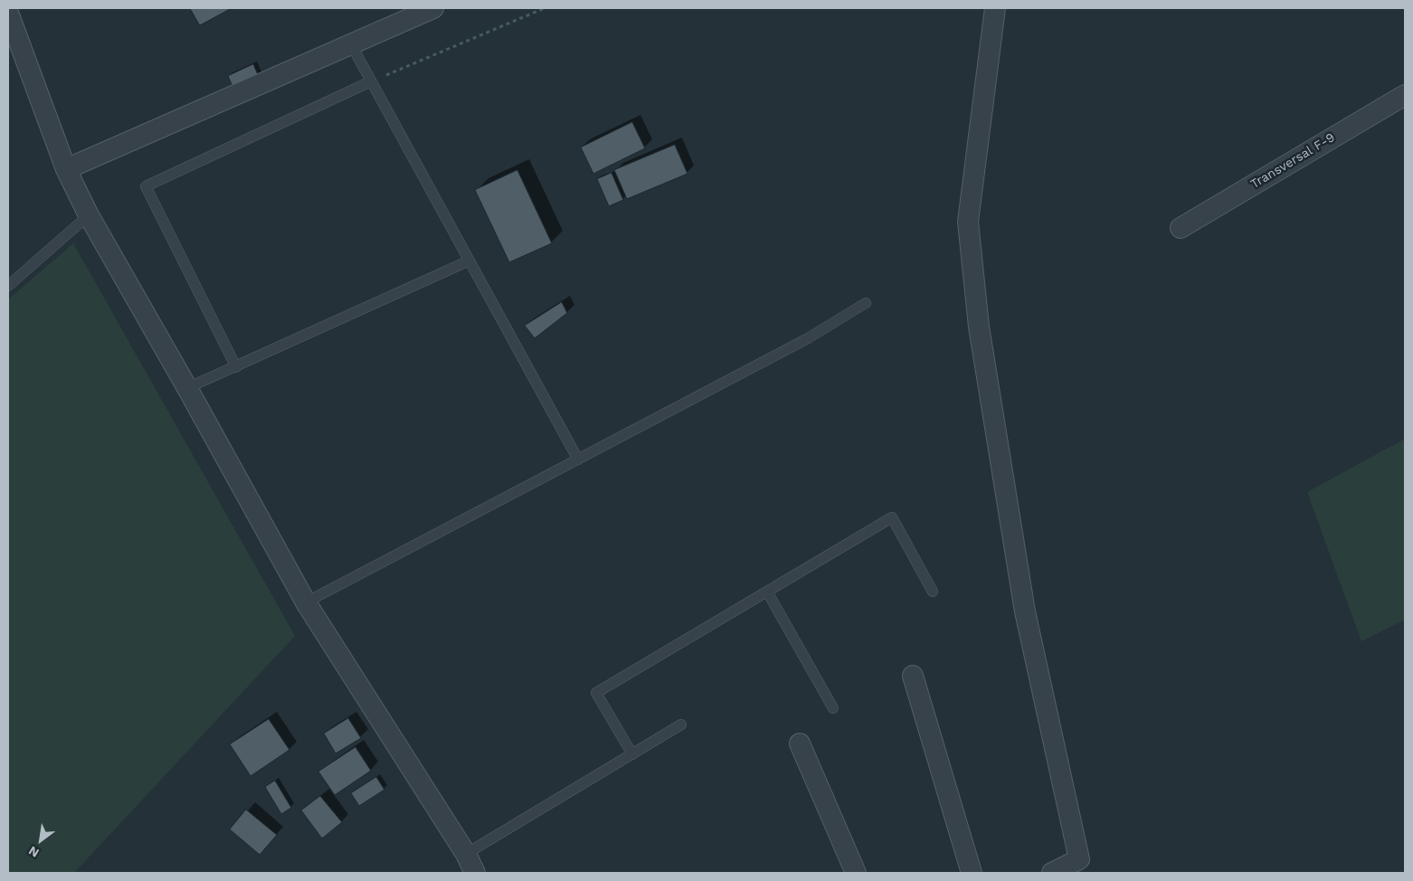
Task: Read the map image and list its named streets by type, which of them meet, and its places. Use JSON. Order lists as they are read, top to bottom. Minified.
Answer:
{"streets":{"street":["Transversal F-9"]},"north":"bottom left"}
